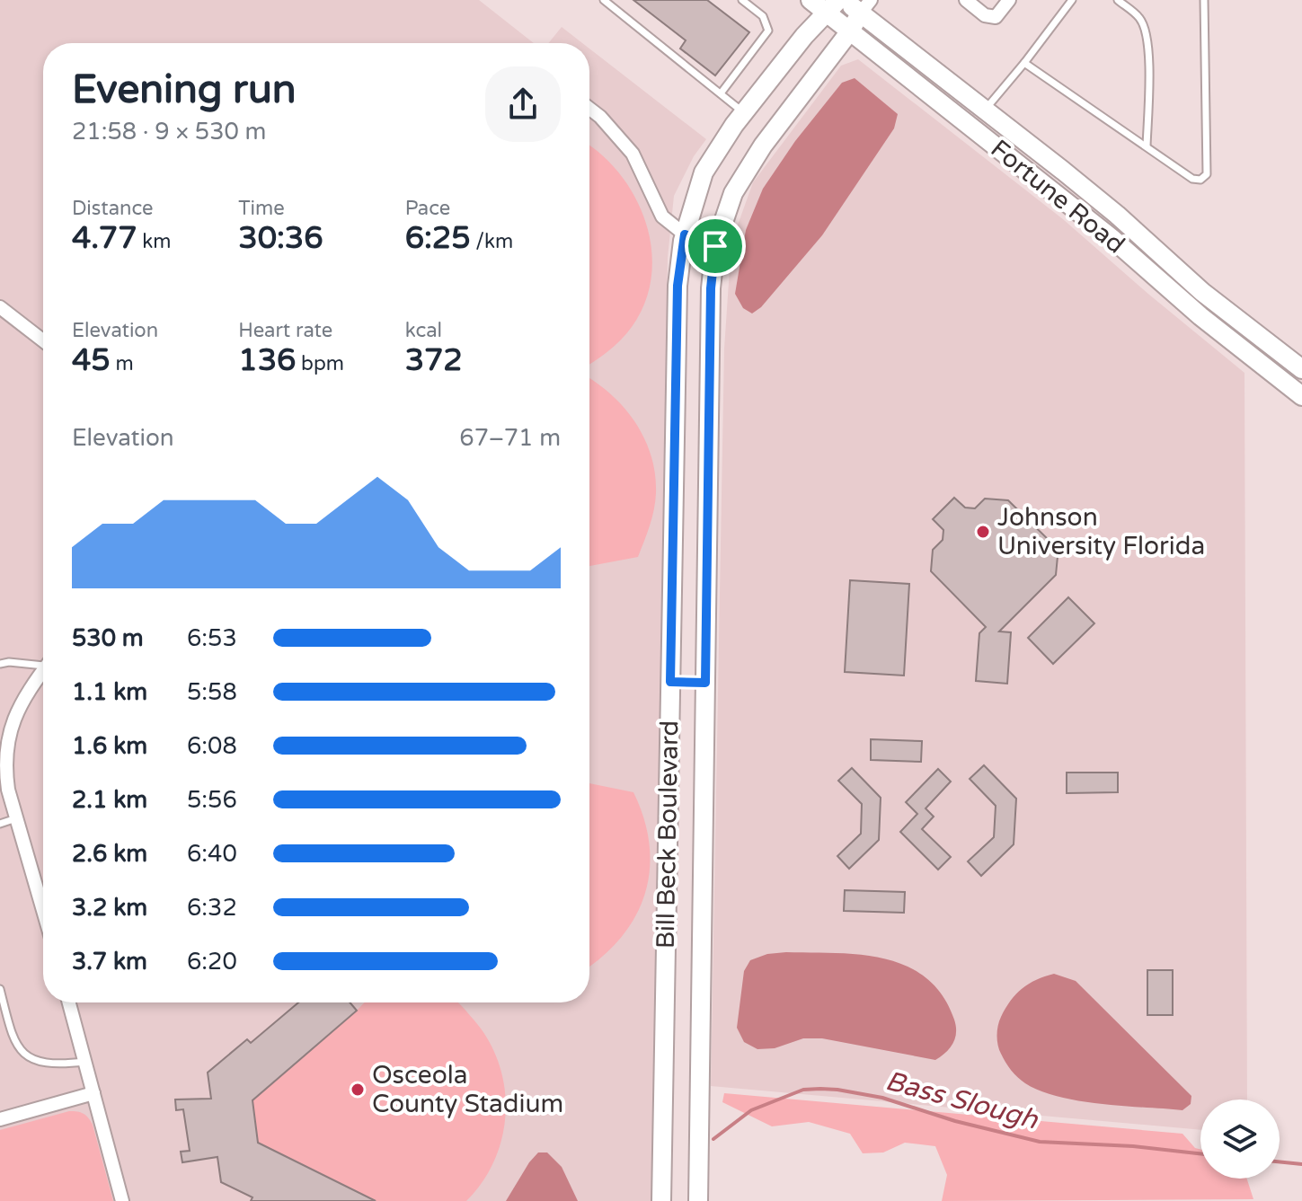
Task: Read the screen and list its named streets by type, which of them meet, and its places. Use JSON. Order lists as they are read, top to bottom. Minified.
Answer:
{"streets":{"street":["Fortune Road","Bill Beck Boulevard"]},"crossings":[["Fortune Road","Bill Beck Boulevard"]],"water":["Bass Slough"],"places":["Johnson University Florida","Osceola County Stadium"],"page":{"heading":["Evening run","21:58 · 9 × 530 m"],"stats":[["Distance","4.77 km"],["Time","30:36"],["Pace","6:25 /km"],["Elevation","45 m"],["Heart rate","136 bpm"],["kcal","372"]],"chart":["Elevation","67–71 m"],"list":[{"name":"530 m","note":"6:53"},{"name":"1.1 km","note":"5:58"},{"name":"1.6 km","note":"6:08"},{"name":"2.1 km","note":"5:56"},{"name":"2.6 km","note":"6:40"},{"name":"3.2 km","note":"6:32"},{"name":"3.7 km","note":"6:20"}]}}
